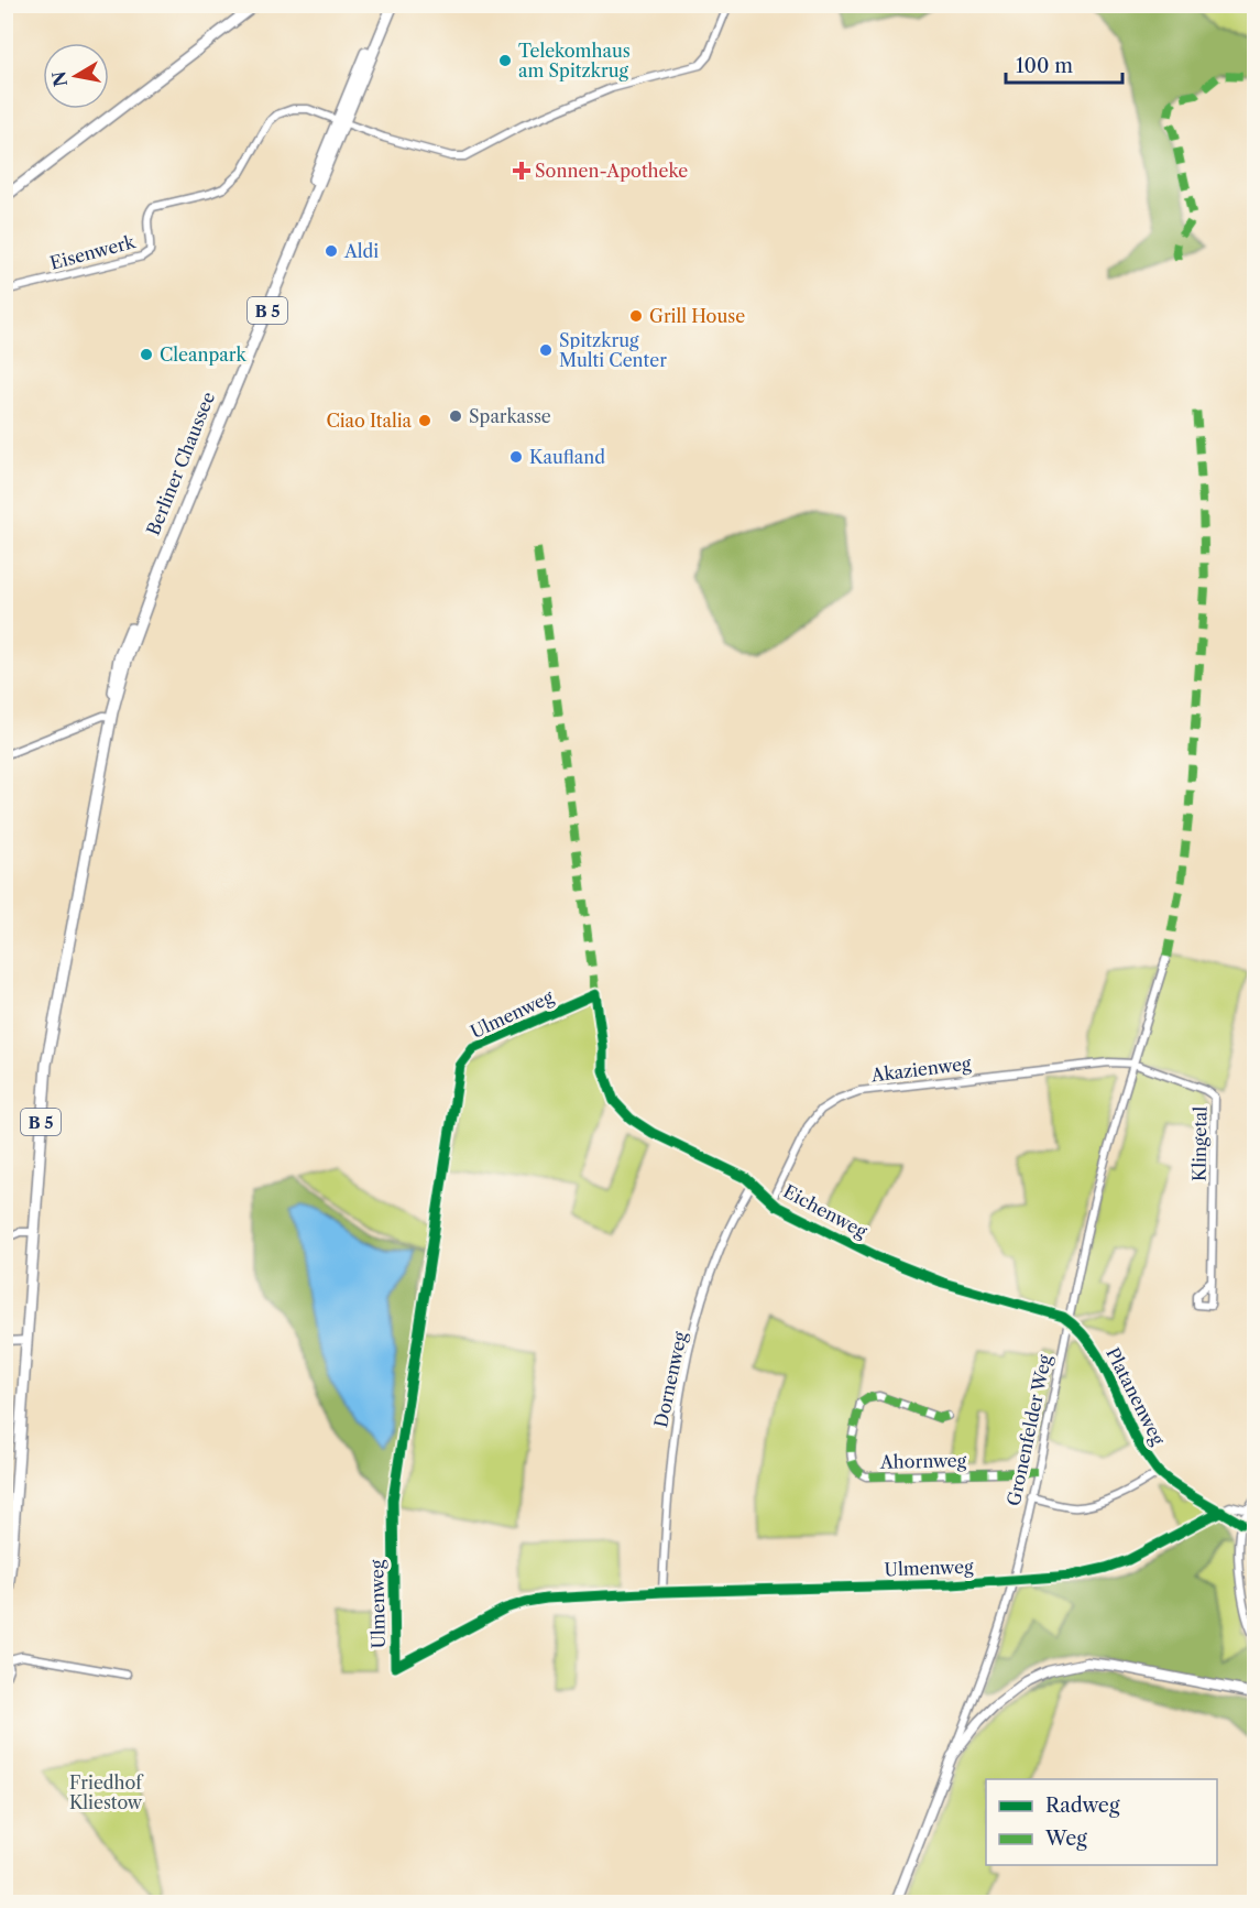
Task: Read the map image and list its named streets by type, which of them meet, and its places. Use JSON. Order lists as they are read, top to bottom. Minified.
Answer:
{"streets":{"main road":["B 5","Berliner Chaussee","Gronenfelder Weg"],"street":["Eisenwerk","Ulmenweg","Akazienweg","Klingetal","Eichenweg","Dornenweg","Platanenweg","Ahornweg"]},"crossings":[["Eisenwerk","Berliner Chaussee"],["Ulmenweg","Eichenweg"],["Ulmenweg","Dornenweg"],["Ulmenweg","Gronenfelder Weg"],["Akazienweg","Klingetal"],["Akazienweg","Eichenweg"],["Akazienweg","Gronenfelder Weg"],["Klingetal","Gronenfelder Weg"],["Eichenweg","Dornenweg"],["Eichenweg","Platanenweg"],["Eichenweg","Gronenfelder Weg"],["Platanenweg","Gronenfelder Weg"],["Gronenfelder Weg","Ahornweg"]],"parks":["Friedhof Kliestow"],"places":{"other":["Telekomhaus am Spitzkrug","Aldi","Grill House","Spitzkrug Multi Center","Cleanpark","Sparkasse","Ciao Italia","Kaufland"],"health":["Sonnen-Apotheke"]},"legend":["Radweg","Weg"],"scale_bar":"100 m","north":"left"}
